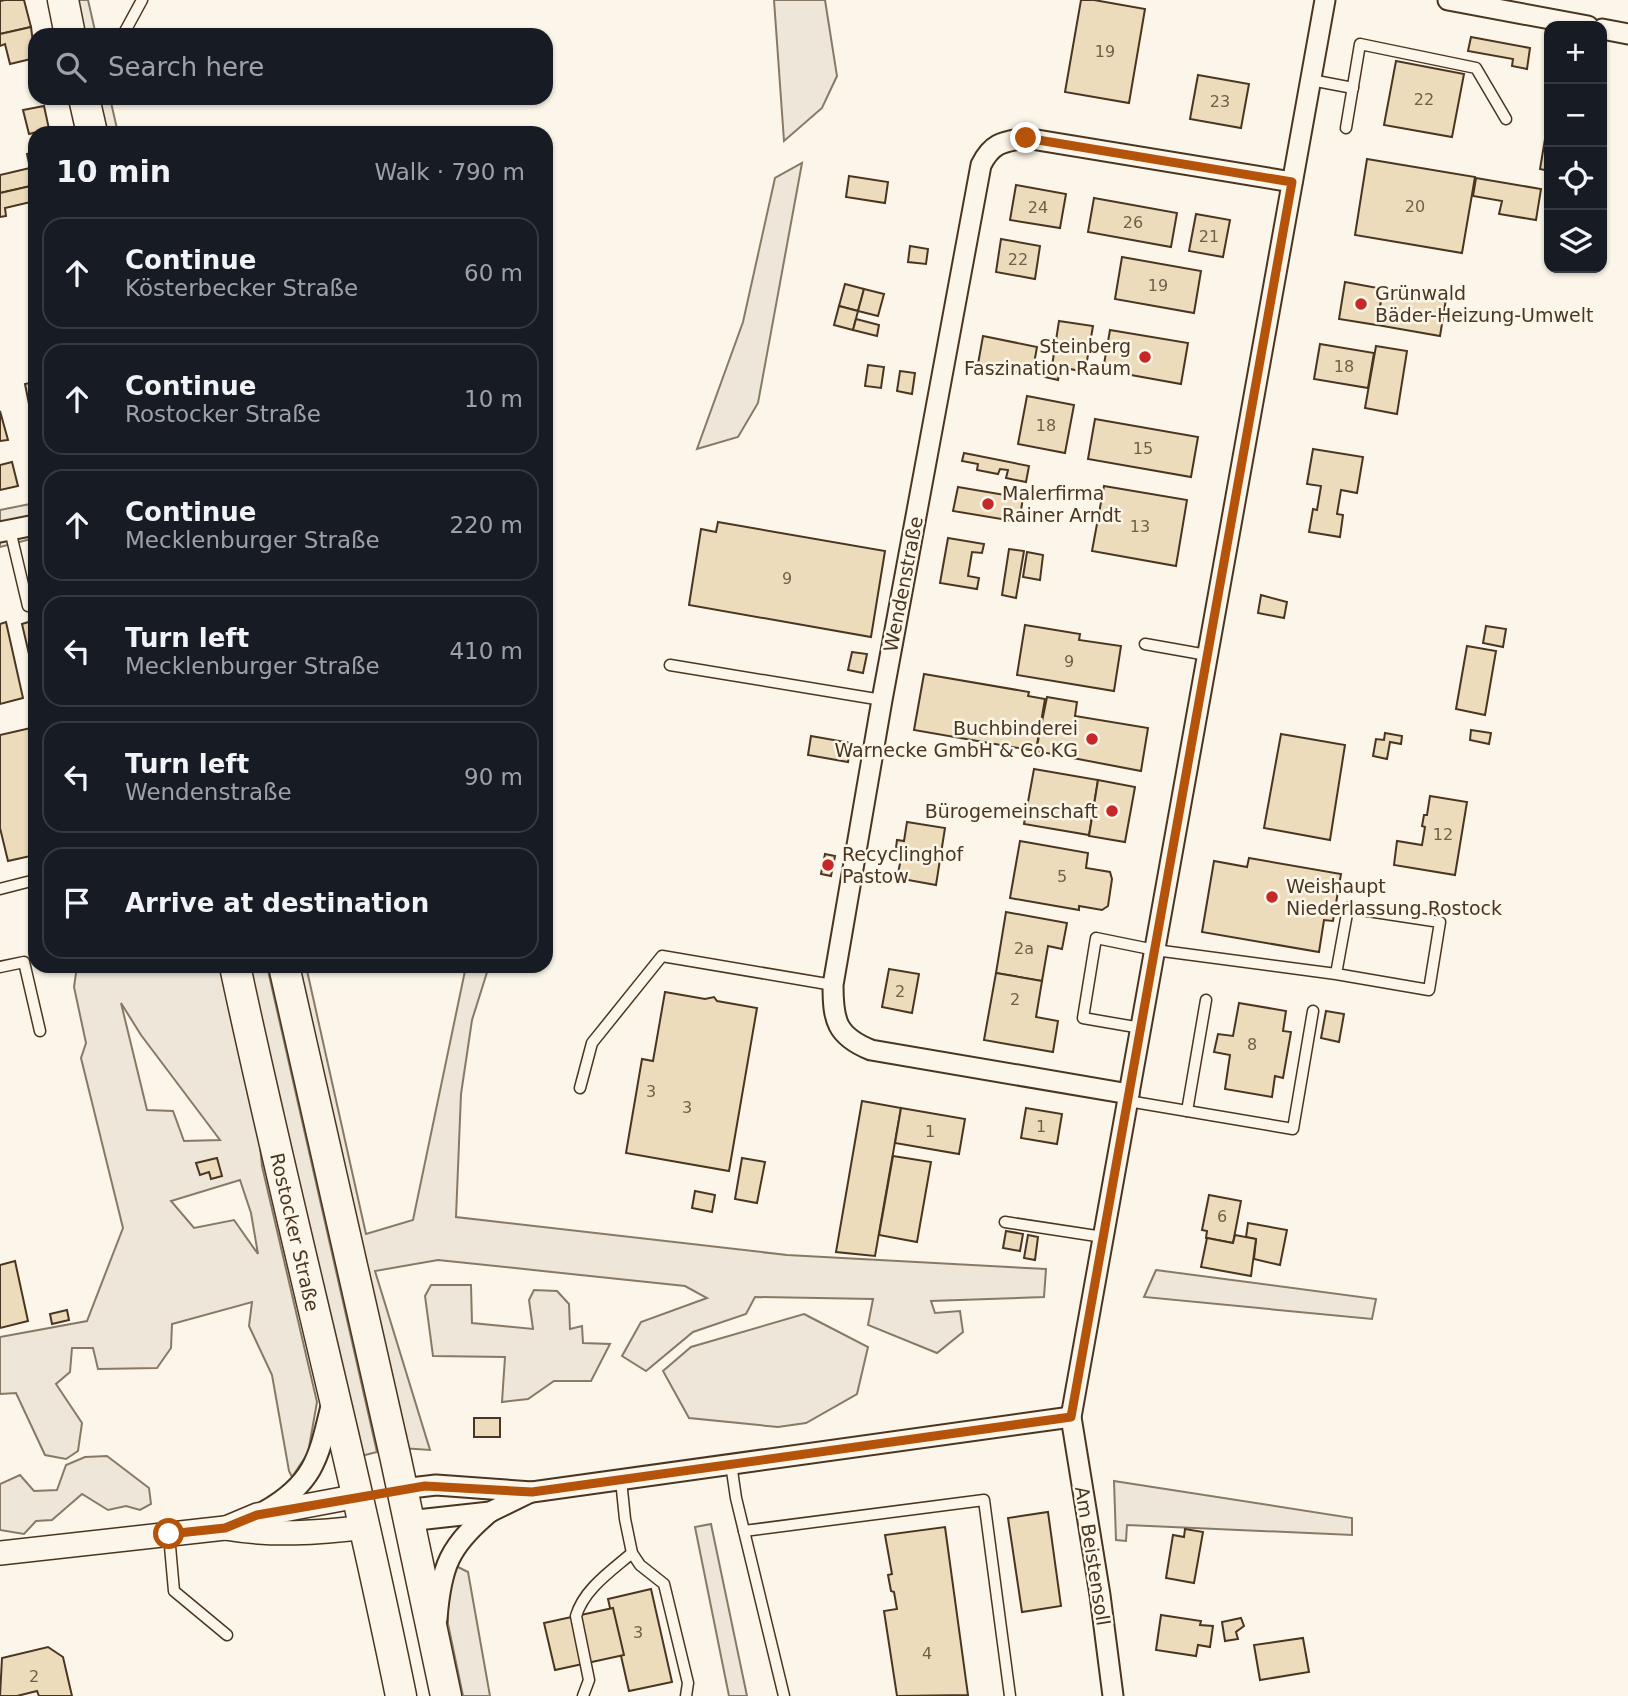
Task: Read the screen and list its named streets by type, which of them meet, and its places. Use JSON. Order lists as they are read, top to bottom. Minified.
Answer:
{"streets":{"main road":["Rostocker Straße"],"street":["Wendenstraße","Am Beistensoll"]},"crossings":[["Wendenstraße","Am Beistensoll"]],"places":["Grünwald Bäder-Heizung-Umwelt","Steinberg Faszination Raum","Malerfirma Rainer Arndt","Buchbinderei Warnecke GmbH & Co KG","Bürogemeinschaft","Recyclinghof Pastow","Weishaupt Niederlassung Rostock"],"house_numbers":["19","22","23","20","24","26","21","22","19","18","18","15","13","9","9","12","5","2a","2","2","8","3","3","1","1","6","3","4","2"],"page":{"map_buttons":["+","−"],"search":"Search here","heading":["10 min","Walk · 790 m"],"list":[["Continue","Kösterbecker Straße","60 m"],["Continue","Rostocker Straße","10 m"],["Continue","Mecklenburger Straße","220 m"],["Turn left","Mecklenburger Straße","410 m"],["Turn left","Wendenstraße","90 m"],"Arrive at destination"]}}
